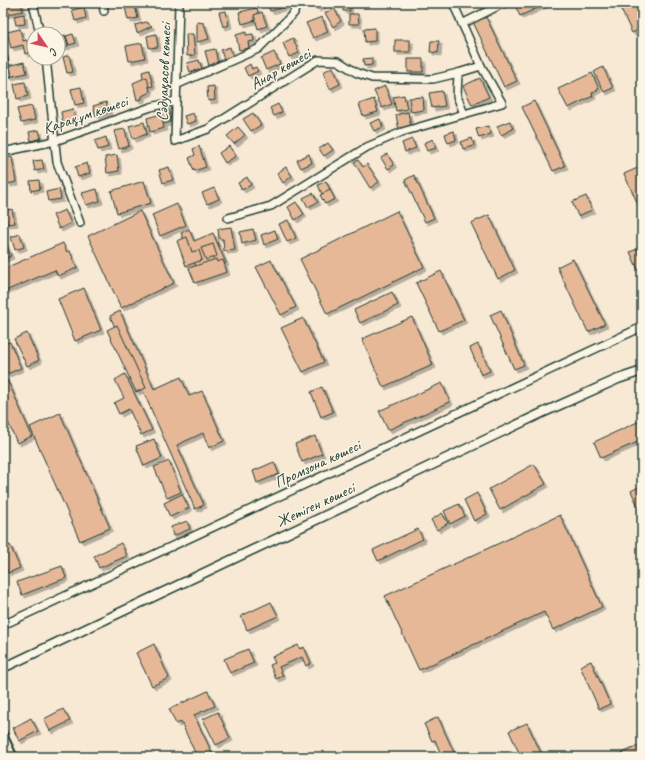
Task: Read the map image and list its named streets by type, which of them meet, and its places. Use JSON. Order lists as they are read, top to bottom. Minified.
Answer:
{"streets":{"street":["Анар көшесі","Сәдуақасов көшесі","Қарақұм көшесі","Промзона көшесі","Жетіген көшесі"]},"crossings":[["Анар көшесі","Сәдуақасов көшесі"],["Сәдуақасов көшесі","Қарақұм көшесі"]],"north":"bottom right"}
